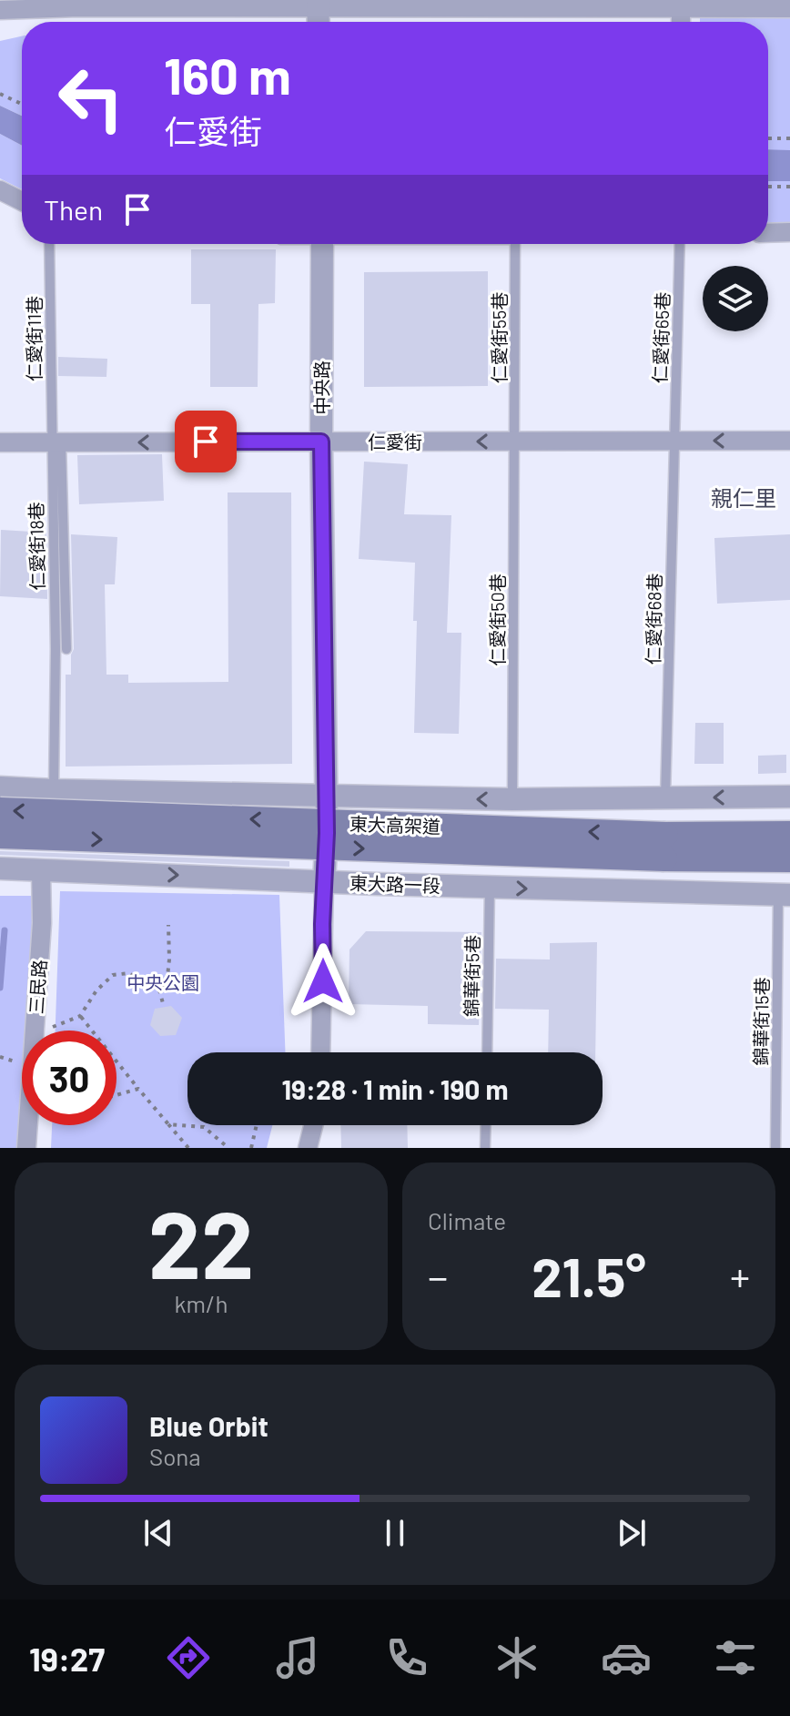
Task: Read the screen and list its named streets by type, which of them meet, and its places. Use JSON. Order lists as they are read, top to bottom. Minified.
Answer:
{"streets":{"main road":["東大高架道"],"street":["中央路","仁愛街","東大路一段","三民路"],"lane":["仁愛街55巷","仁愛街65巷","仁愛街11巷","仁愛街68巷","仁愛街50巷","錦華街5巷","錦華街15巷"]},"crossings":[["仁愛街55巷","仁愛街"],["仁愛街55巷","仁愛街50巷"],["仁愛街65巷","仁愛街"],["仁愛街65巷","仁愛街68巷"],["仁愛街11巷","仁愛街"],["中央路","仁愛街"],["中央路","東大路一段"],["仁愛街","仁愛街68巷"],["仁愛街","仁愛街50巷"],["東大路一段","錦華街5巷"],["東大路一段","三民路"],["東大路一段","錦華街15巷"]],"one_way":["仁愛街"],"districts":["親仁里"],"parks":["中央公園"],"page":{"turn":["160 m","仁愛街"],"then":"Then","limit":"30","trip":"19:28 · 1 min · 190 m","tile":[["22","km/h"],"Climate"],"heat":["−","21.5°","+"],"song":["Blue Orbit","Sona"],"tabs":"19:27"}}
